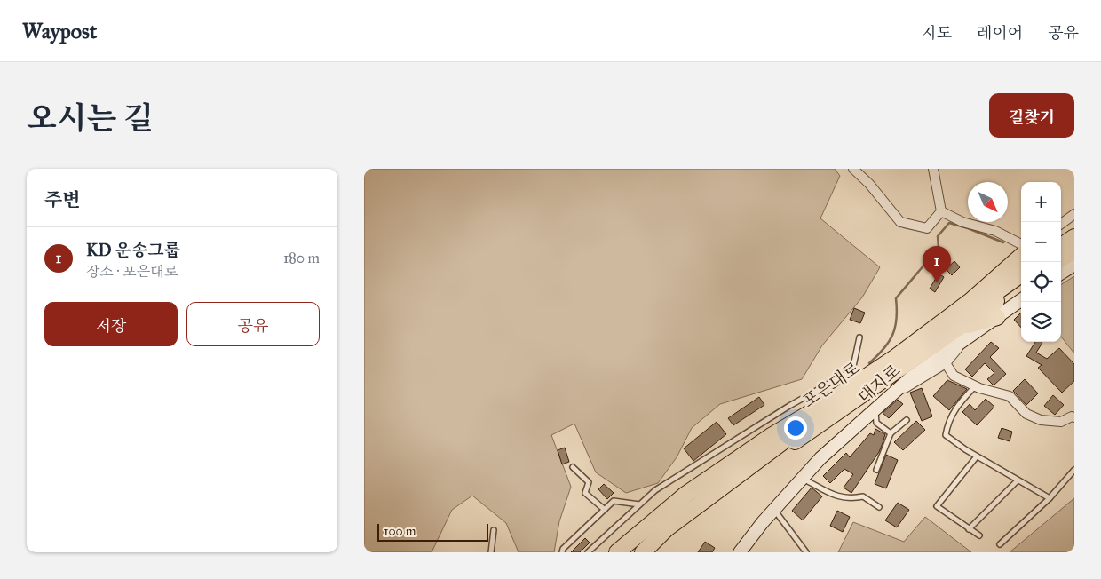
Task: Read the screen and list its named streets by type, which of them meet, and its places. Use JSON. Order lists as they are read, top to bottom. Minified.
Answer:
{"streets":{"highway":["포은대로"],"main road":["대지로"]},"crossings":[["대지로","포은대로"]],"scale_bar":"100 m","north":"bottom right","page":{"header":"Waypost","nav":["지도","레이어","공유"],"title":"오시는 길","buttons":["길찾기",["저장","공유"]],"heading":"주변","map_buttons":["+","−"],"list":[{"mark":"1","name":"KD 운송그룹","note":"장소 · 포은대로","value":"180 m"}],"pins":"1","scale":"100 m"}}
